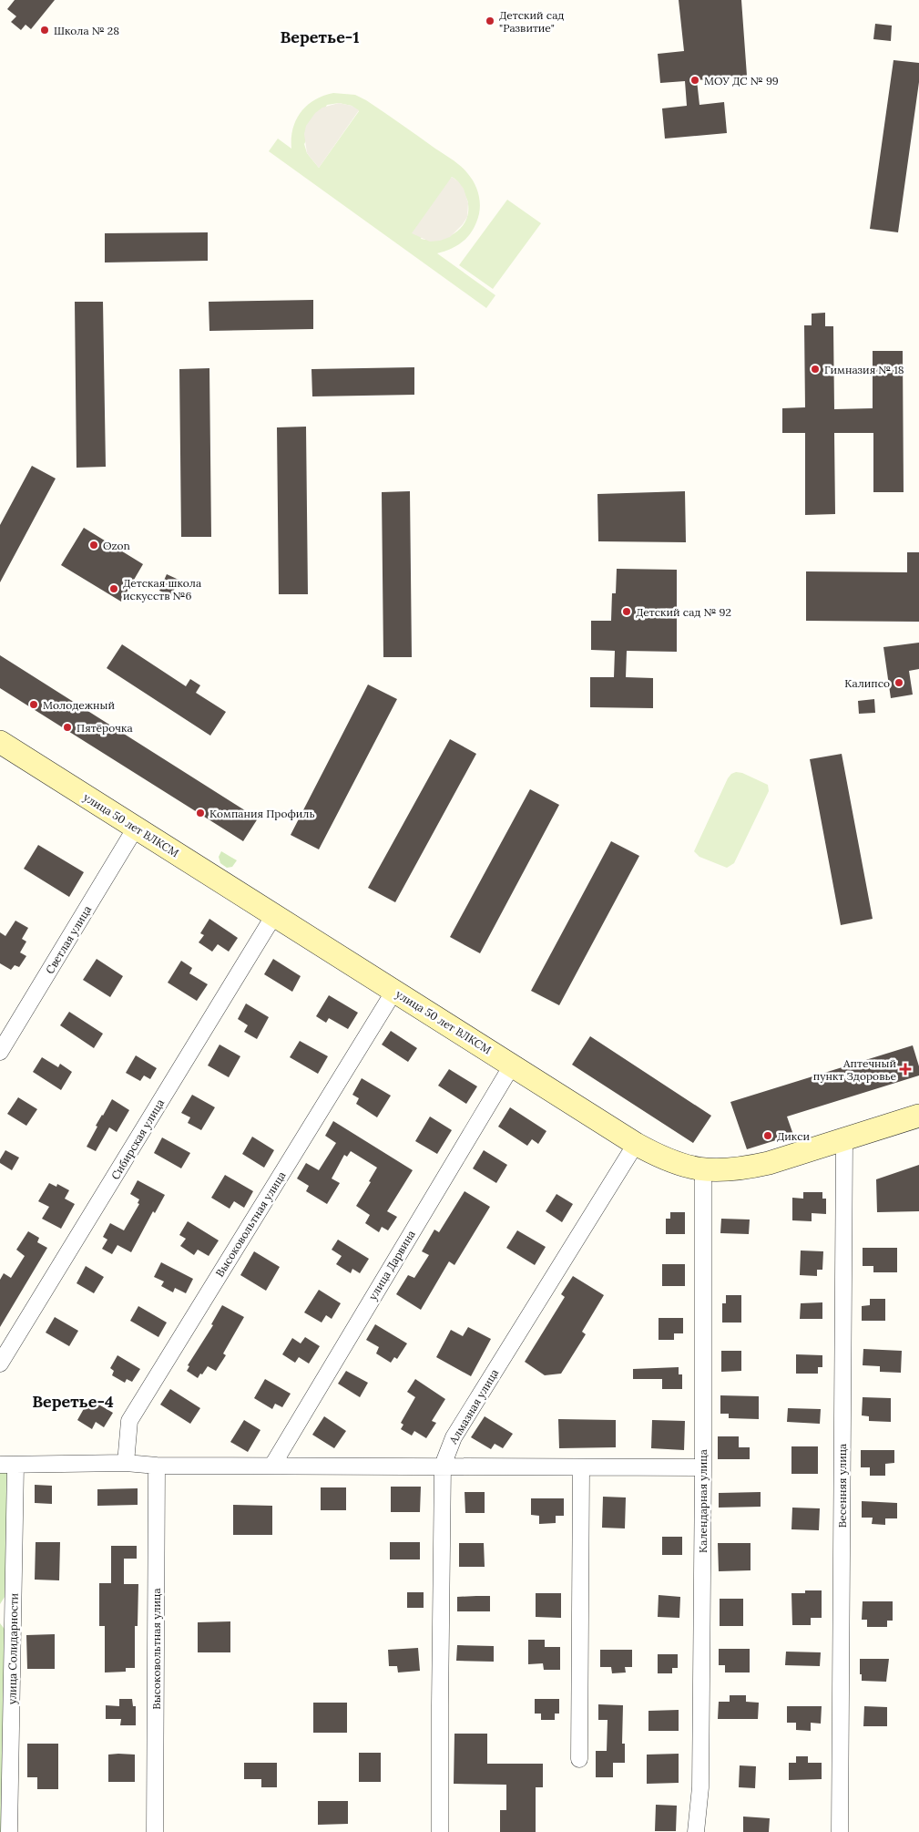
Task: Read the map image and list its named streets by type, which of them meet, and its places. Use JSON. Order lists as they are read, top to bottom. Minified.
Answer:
{"streets":{"main road":["улица 50 лет ВЛКСМ"],"street":["Светлая улица","Сибирская улица","Высоковольтная улица","улица Дарвина","Алмазная улица","Весенняя улица","Календарная улица","улица Солидарности"]},"crossings":[["улица 50 лет ВЛКСМ","Светлая улица"],["улица 50 лет ВЛКСМ","Сибирская улица"],["улица 50 лет ВЛКСМ","Высоковольтная улица"],["улица 50 лет ВЛКСМ","улица Дарвина"],["улица 50 лет ВЛКСМ","Алмазная улица"],["улица 50 лет ВЛКСМ","Весенняя улица"],["улица 50 лет ВЛКСМ","Календарная улица"]],"districts":["Веретье-1","Веретье-4"],"places":{"other":["Детский сад \"Развитие\"","Школа № 28","МОУ ДС № 99","Гимназия № 18","Ozon","Детская школа искусств №6","Детский сад № 92","Калипсо","Молодежный","Пятёрочка","Компания Профиль","Дикси"],"health":["Аптечный пункт Здоровье"]}}
